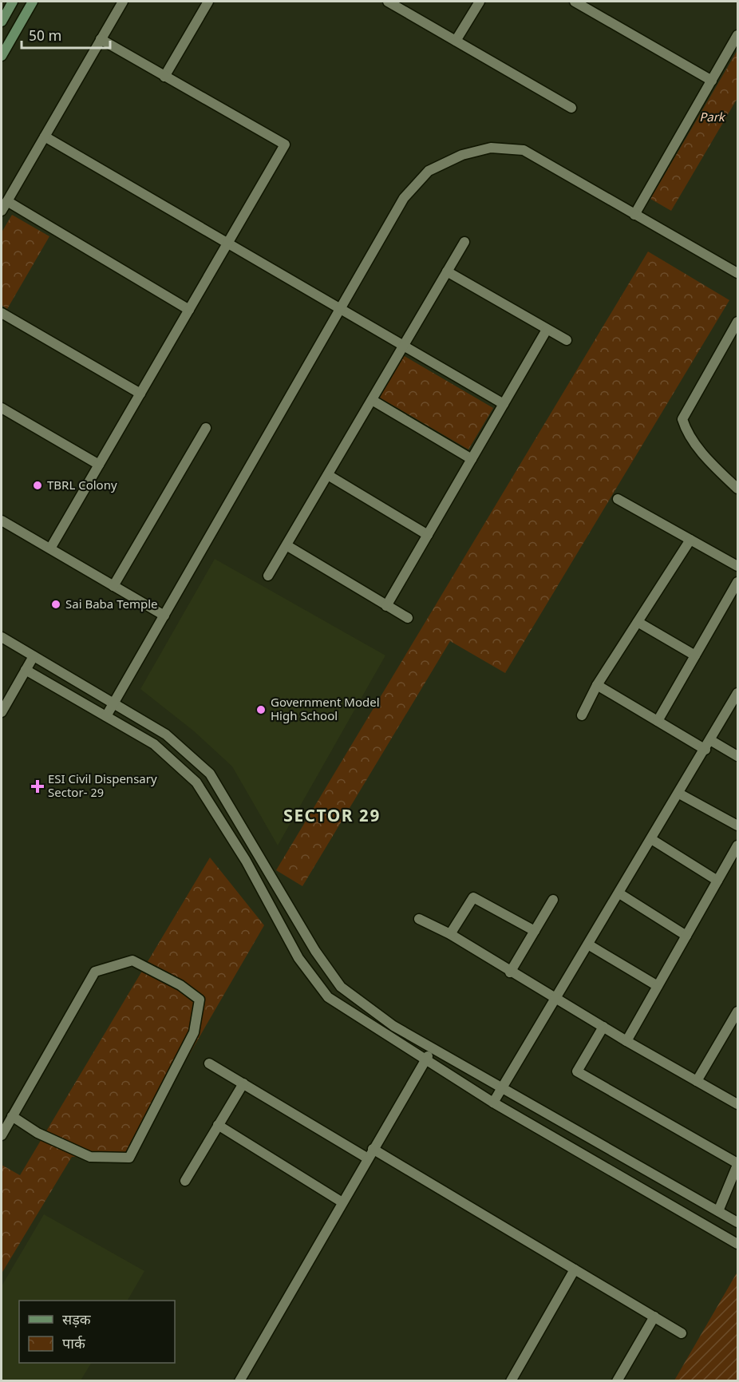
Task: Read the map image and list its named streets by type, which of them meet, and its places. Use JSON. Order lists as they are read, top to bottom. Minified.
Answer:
{"districts":["SECTOR 29"],"parks":["Park"],"places":{"other":["TBRL Colony","Sai Baba Temple","Government Model High School"],"health":["ESI Civil Dispensary Sector- 29"]},"legend":["सड़क","पार्क"],"scale_bar":"50 m"}
